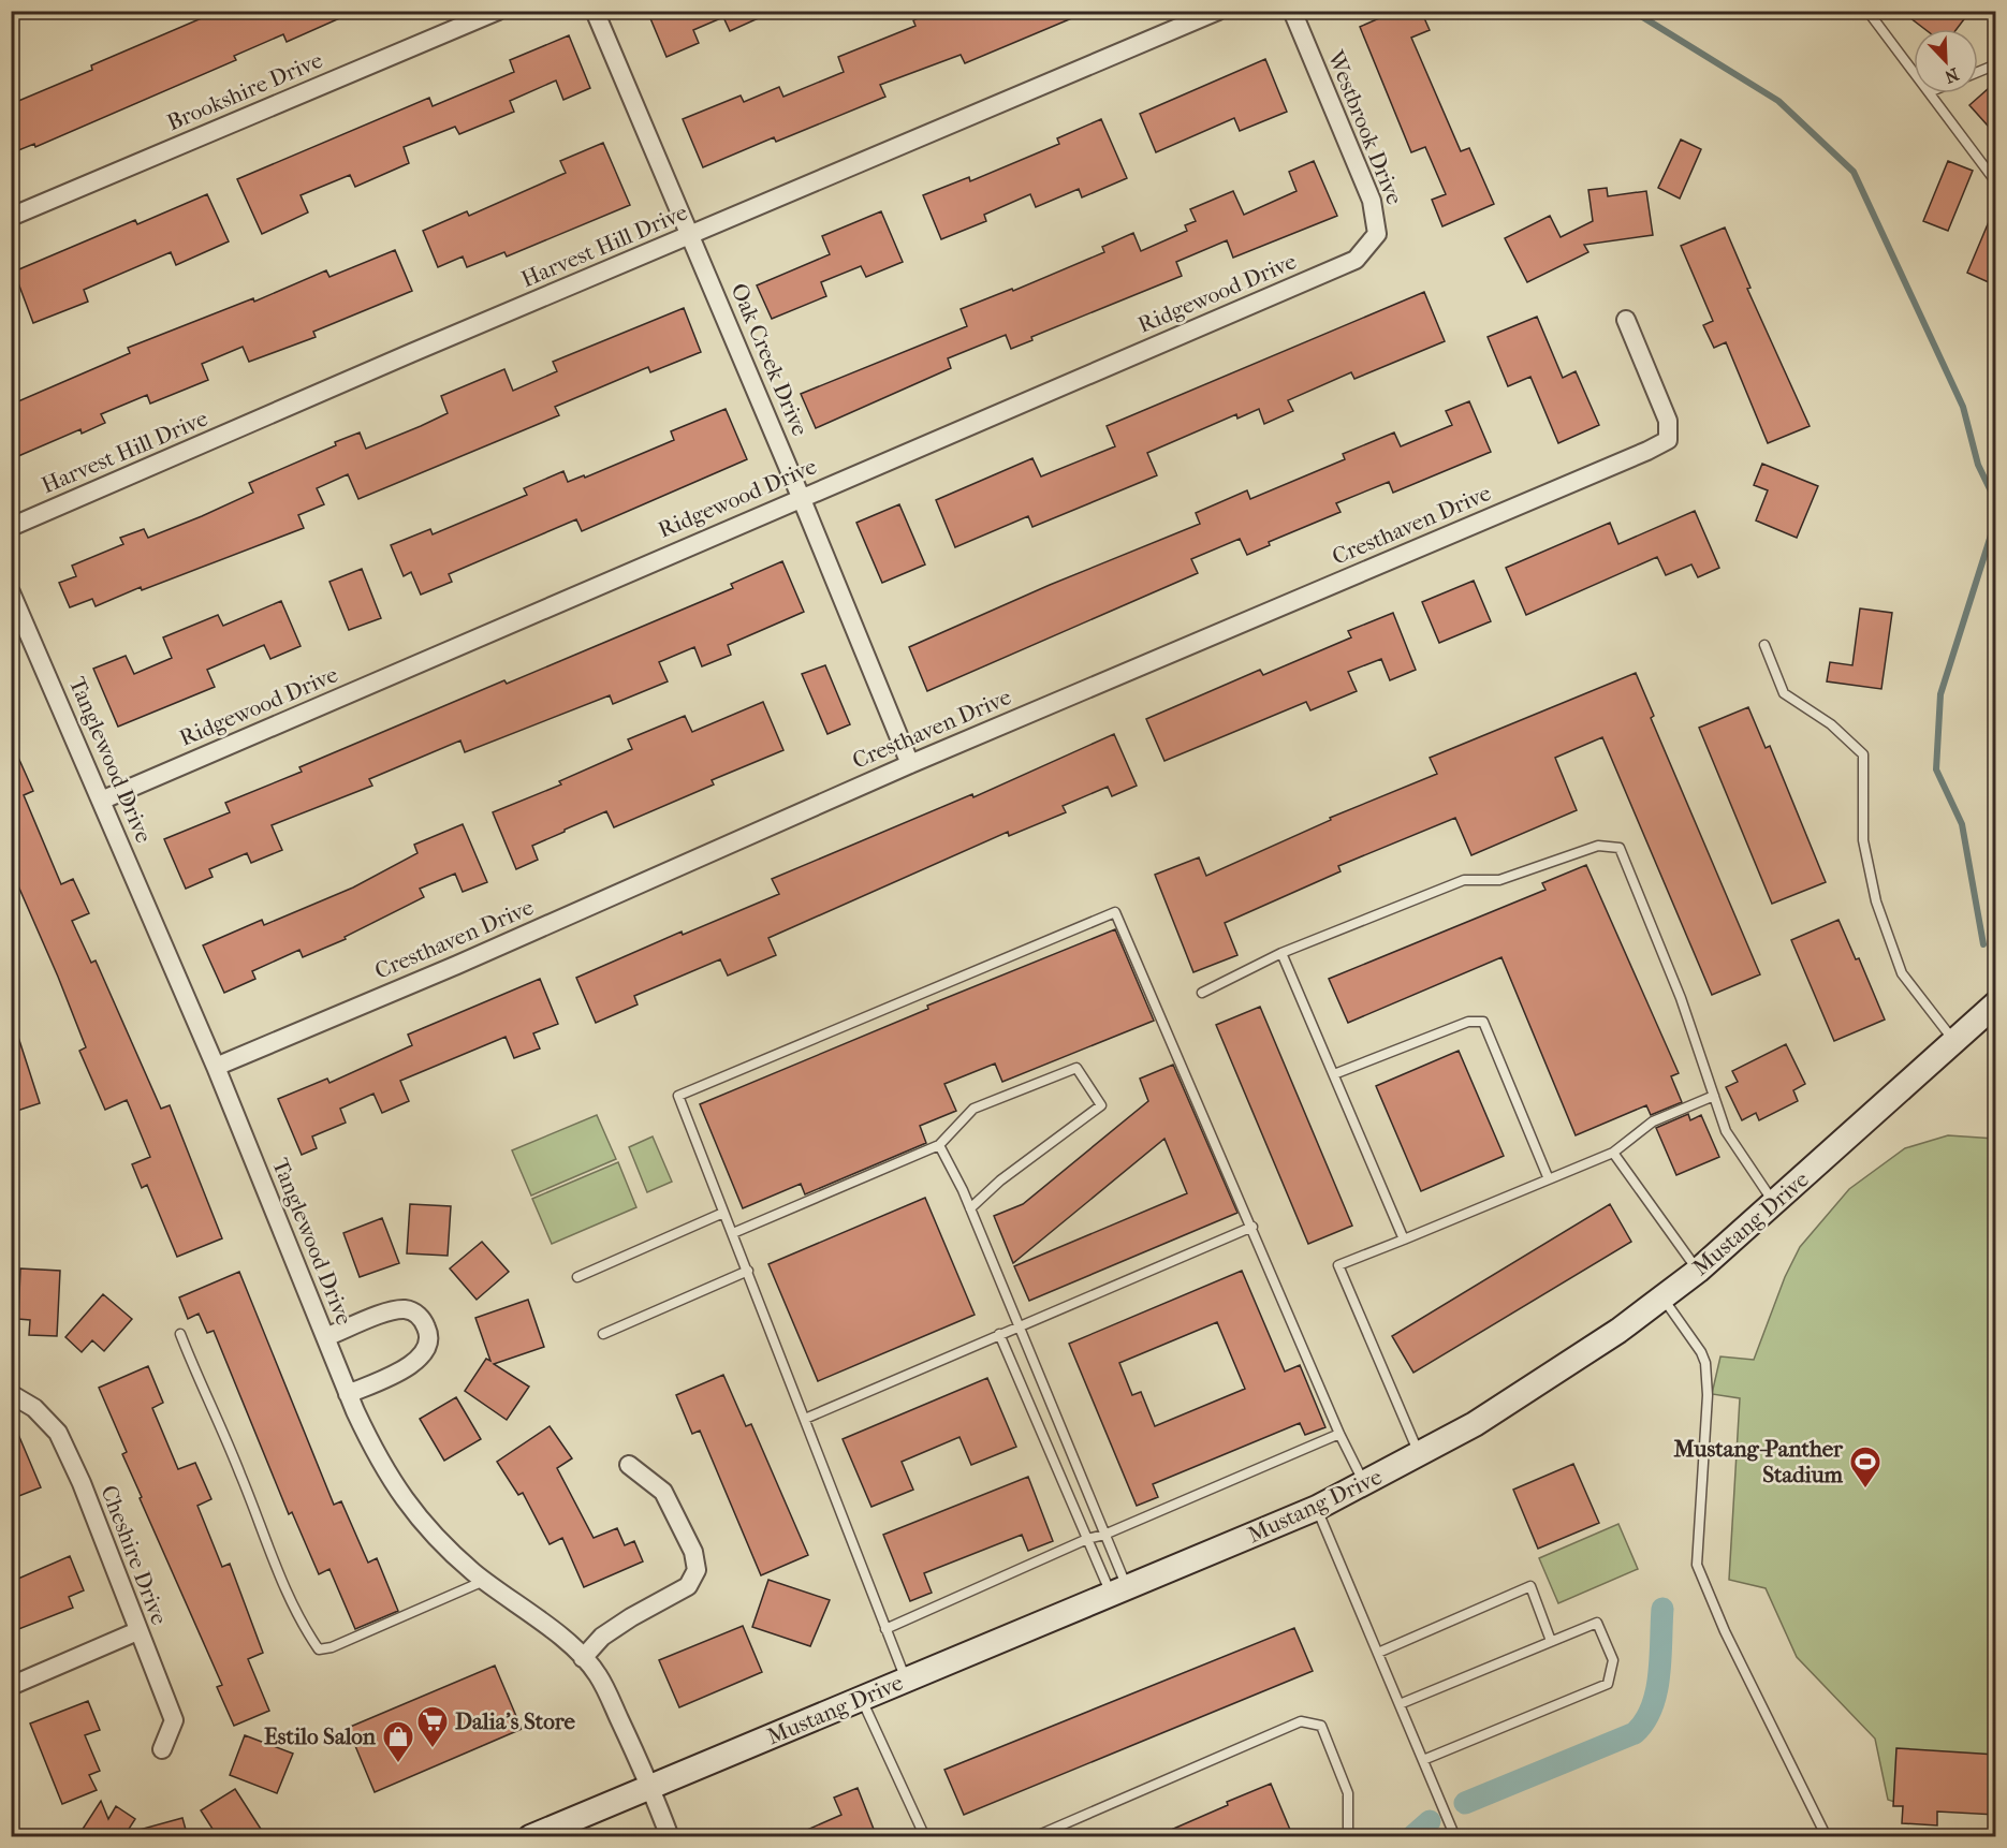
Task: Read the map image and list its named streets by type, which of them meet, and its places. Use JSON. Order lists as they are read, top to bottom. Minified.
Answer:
{"streets":{"main road":["Mustang Drive"],"street":["Brookshire Drive","Westbrook Drive","Harvest Hill Drive","Ridgewood Drive","Oak Creek Drive","Cresthaven Drive","Tanglewood Drive","Cheshire Drive"]},"crossings":[["Westbrook Drive","Ridgewood Drive"],["Harvest Hill Drive","Oak Creek Drive"],["Ridgewood Drive","Oak Creek Drive"],["Ridgewood Drive","Tanglewood Drive"],["Oak Creek Drive","Cresthaven Drive"],["Cresthaven Drive","Tanglewood Drive"],["Tanglewood Drive","Mustang Drive"]],"places":{"sports":["Mustang-Panther Stadium"],"supermarket":["Dalia's Store"],"shop":["Estilo Salon"]},"north":"bottom right"}
